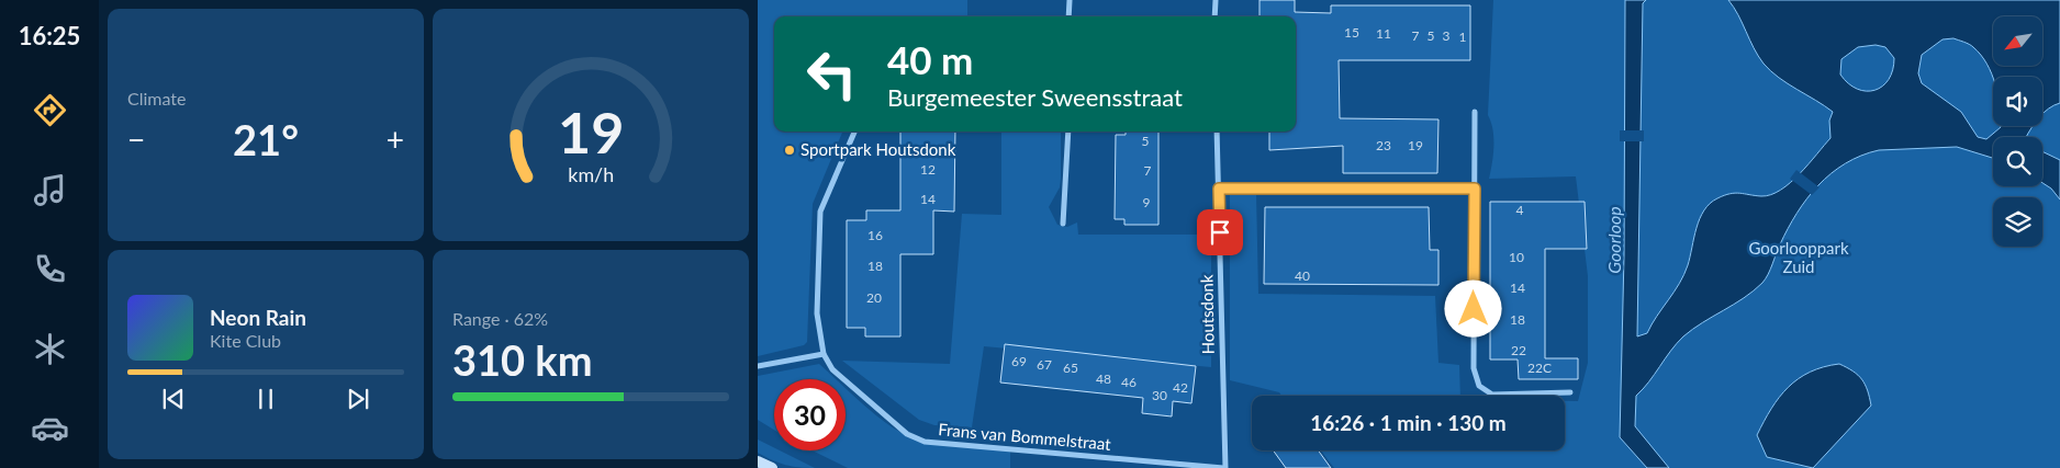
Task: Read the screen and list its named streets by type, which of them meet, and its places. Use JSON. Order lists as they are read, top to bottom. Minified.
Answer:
{"streets":{"street":["Houtsdonk","Frans van Bommelstraat"]},"crossings":[["Houtsdonk","Frans van Bommelstraat"]],"water":["Goorloop"],"parks":["Goorlooppark Zuid"],"places":["Sportpark Houtsdonk"],"house_numbers":["15","11","7","5","3","1","5","23","19","12","7","14","9","4","16","10","18","40","14","20","18","22","69","67","65","22C","48","46","42","30"],"north":"bottom left","page":{"tabs":"16:25","tile":["Climate",["Range · 62%","310 km"]],"turn":["40 m","Burgemeester Sweensstraat"],"heat":["−","21°","+"],"song":["Neon Rain","Kite Club"],"limit":"30","trip":"16:26 · 1 min · 130 m","gauge":["19","km/h"]}}
